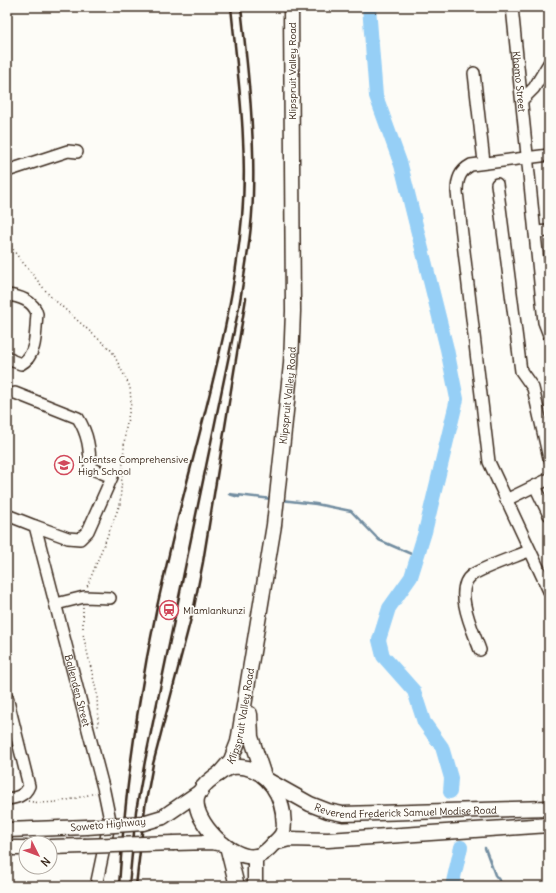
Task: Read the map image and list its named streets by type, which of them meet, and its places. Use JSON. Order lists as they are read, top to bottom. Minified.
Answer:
{"streets":{"main road":["Klipspruit Valley Road","Reverend Frederick Samuel Modise Road","Soweto Highway"],"street":["Khomo Street","Ballenden Street"]},"crossings":[["Klipspruit Valley Road","Reverend Frederick Samuel Modise Road"],["Klipspruit Valley Road","Soweto Highway"],["Reverend Frederick Samuel Modise Road","Soweto Highway"]],"places":{"school or university":["Lofentse Comprehensive High School"],"station":["Mlamlankunzi"]},"north":"bottom right"}
